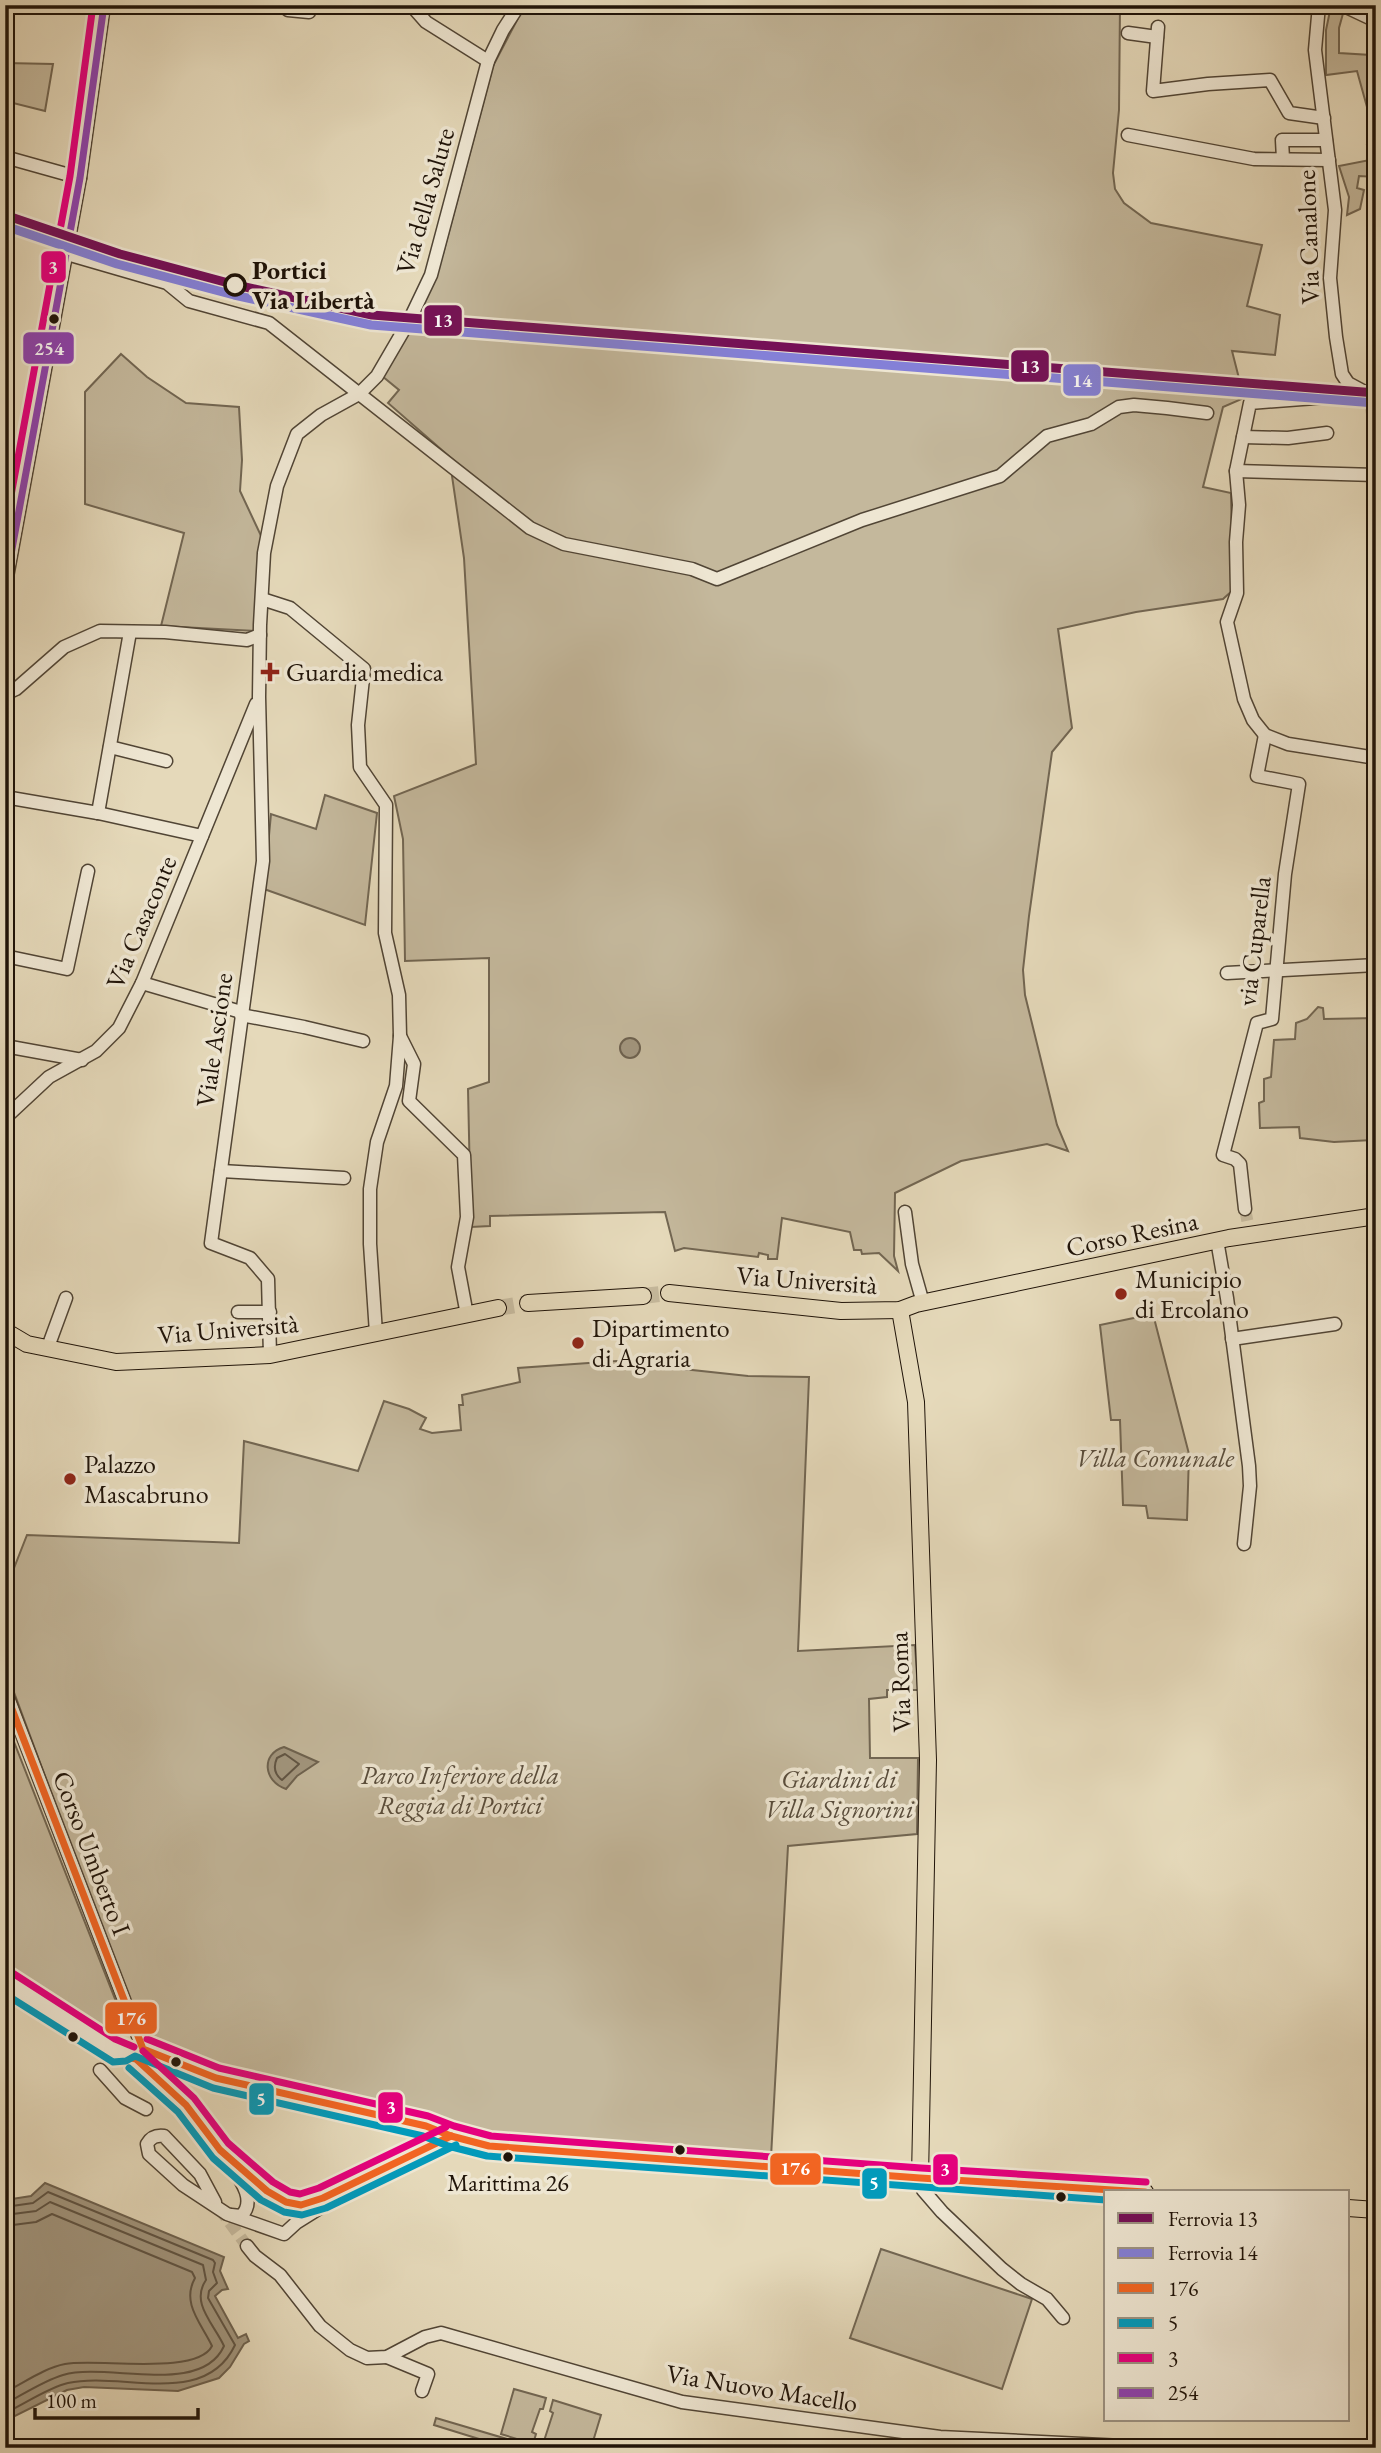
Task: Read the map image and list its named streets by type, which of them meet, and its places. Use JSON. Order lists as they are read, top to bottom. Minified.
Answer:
{"streets":{"main road":["Corso Resina","Via Università","Via Roma"],"street":["Via della Salute","Via Canalone","Via Casaconte","via Cuparella","Viale Ascione","Corso Umberto I","Via Nuovo Macello"]},"crossings":[["Via della Salute","Via Casaconte"],["Via della Salute","Viale Ascione"],["Via Casaconte","Viale Ascione"],["Viale Ascione","Via Università"],["Corso Resina","Via Università"],["Corso Resina","Via Roma"],["Via Università","Via Roma"]],"parks":["Villa Comunale","Parco Inferiore della Reggia di Portici","Giardini di Villa Signorini"],"places":{"other":["Portici Via Libertà","Municipio di Ercolano","Dipartimento di Agraria","Palazzo Mascabruno","Marittima 26"],"health":["Guardia medica"]},"lines":["transit line 3","transit line 254","rail line 13","rail line 14","transit line 176","transit line 5"],"legend":["Ferrovia 13","Ferrovia 14","176","5","3","254"],"scale_bar":"100 m"}
